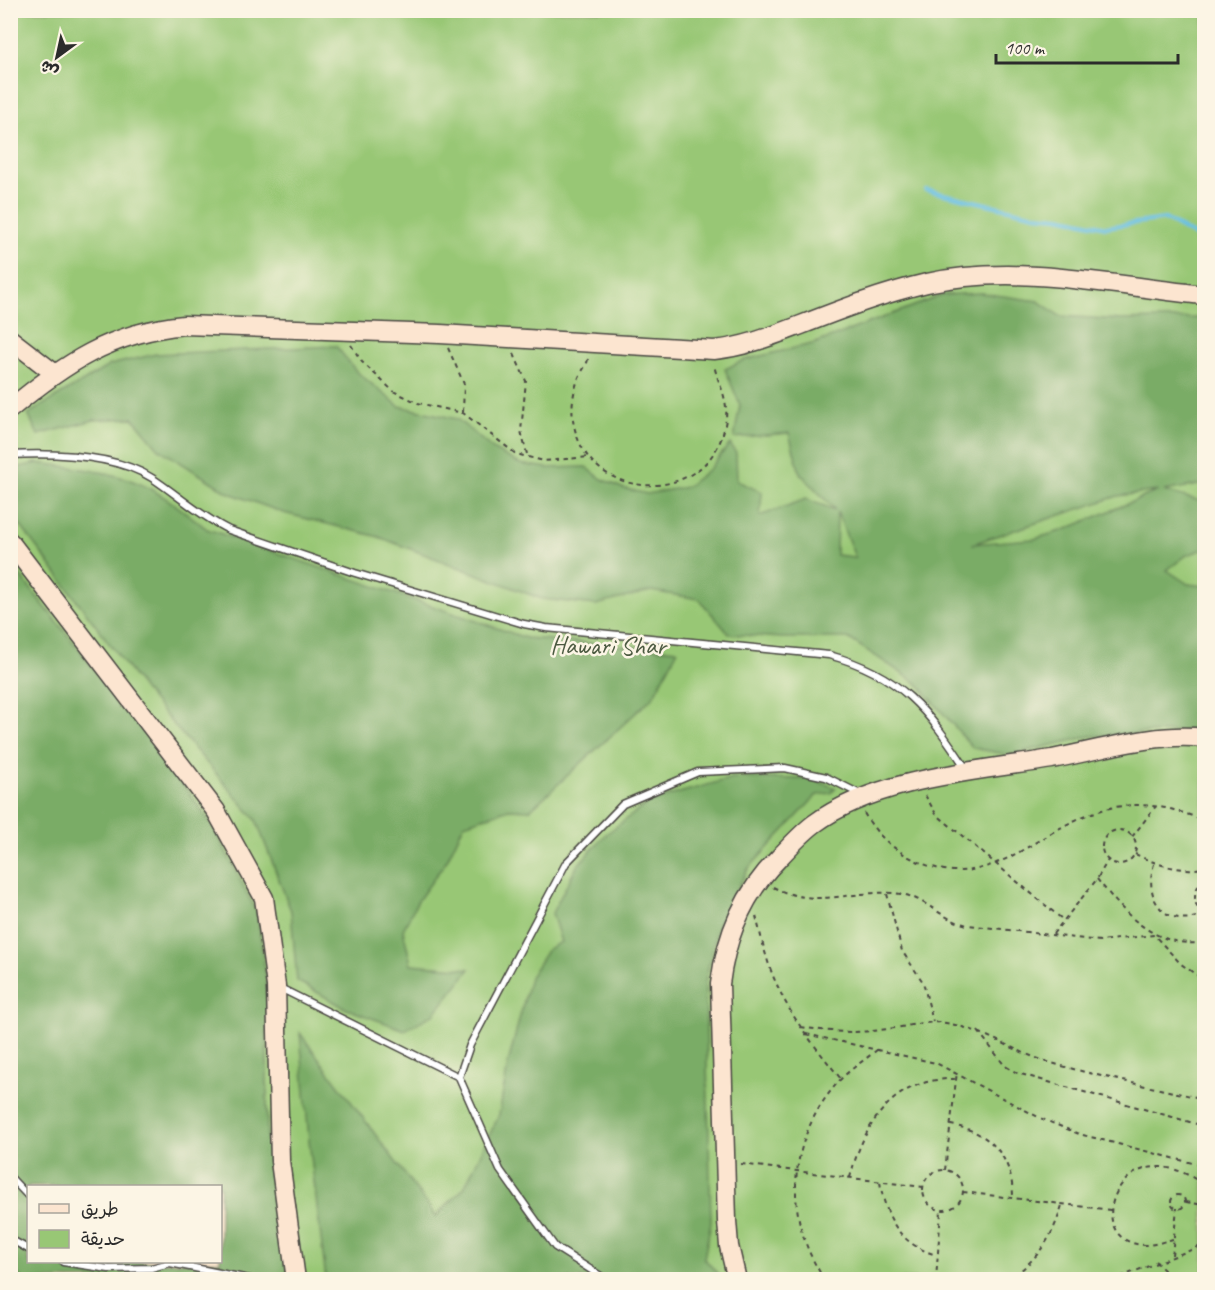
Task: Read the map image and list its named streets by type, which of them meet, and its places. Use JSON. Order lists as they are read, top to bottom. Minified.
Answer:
{"parks":["Hawari Shar"],"legend":["طريق","حديقة"],"scale_bar":"100 m","north":"bottom left"}
